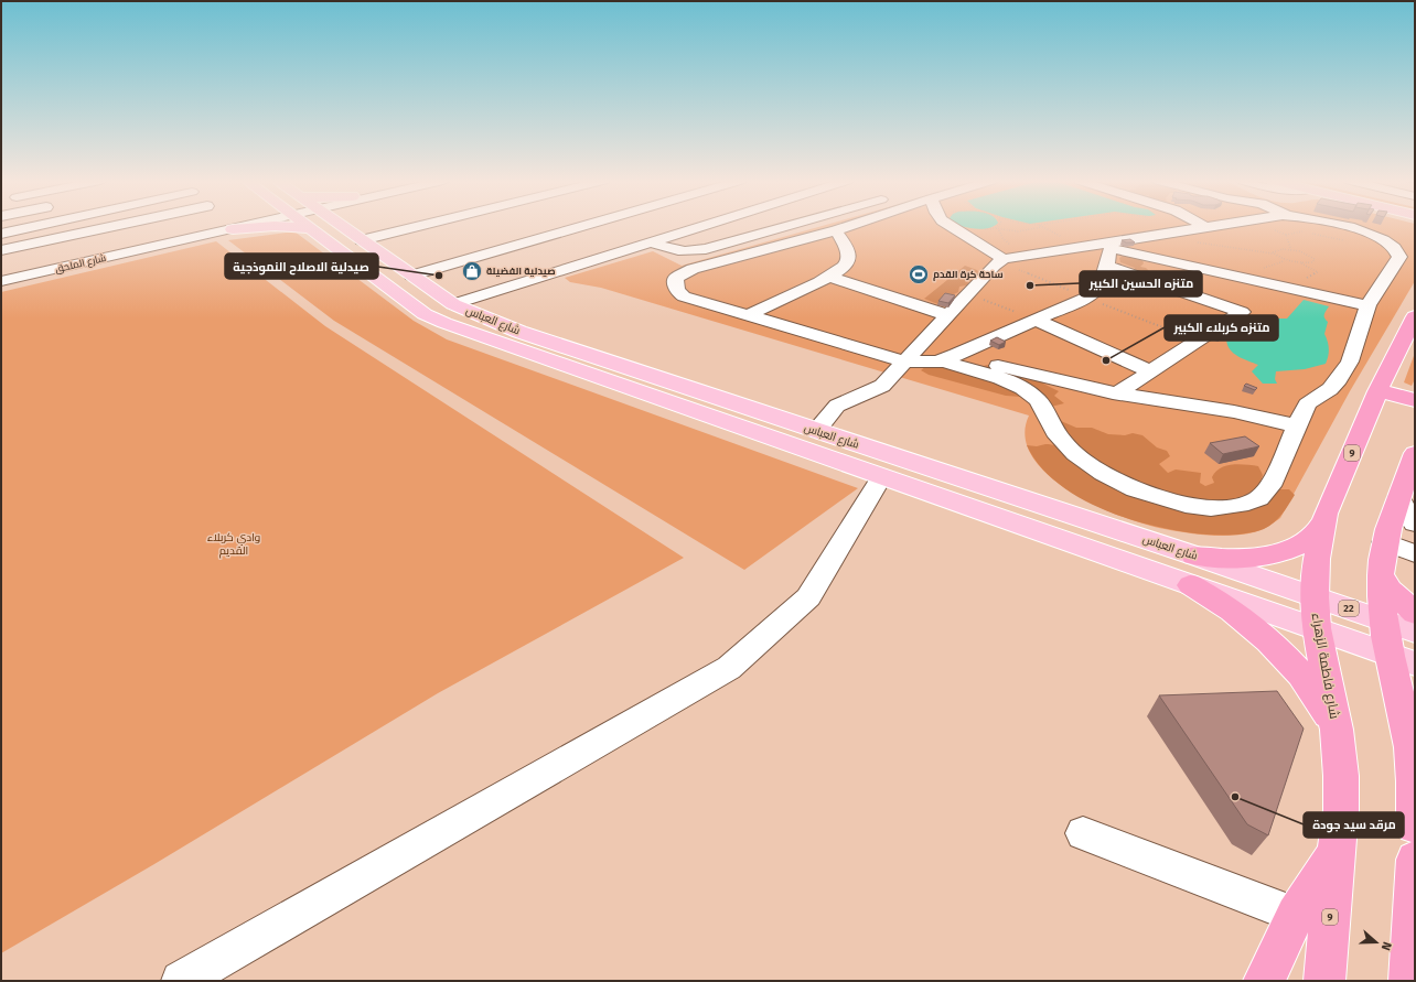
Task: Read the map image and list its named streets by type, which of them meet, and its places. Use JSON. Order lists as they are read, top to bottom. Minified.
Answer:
{"streets":{"highway":["9","شارع فاطمة الزهراء"],"main road":["شارع العباس","22"],"street":["شارع الملحق"]},"crossings":[["شارع العباس","شارع فاطمة الزهراء"]],"parks":["وادي كربلاء القديم"],"places":{"shop":["صيدلية الفضيلة"],"sports":["ساحة كرة القدم"],"other":["صيدلية الاصلاح النموذجية","متنزه الحسين الكبير","متنزه كربلاء الكبير","مرقد سيد جودة"]},"north":"right"}
